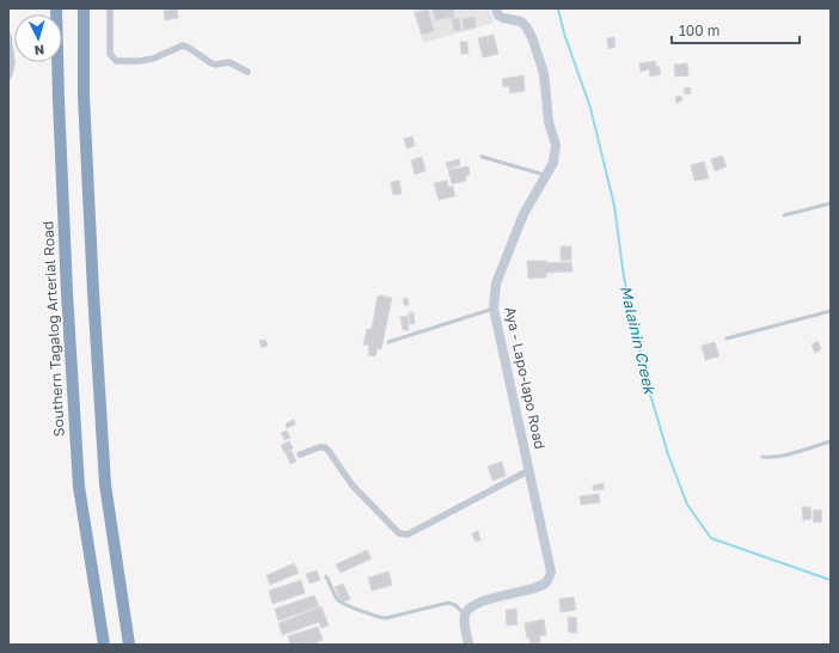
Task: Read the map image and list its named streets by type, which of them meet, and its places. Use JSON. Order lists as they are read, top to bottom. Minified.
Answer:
{"streets":{"highway":["Southern Tagalog Arterial Road"],"street":["Aya - Lapo-lapo Road"]},"water":["Malainin Creek"],"scale_bar":"100 m","north":"bottom"}
